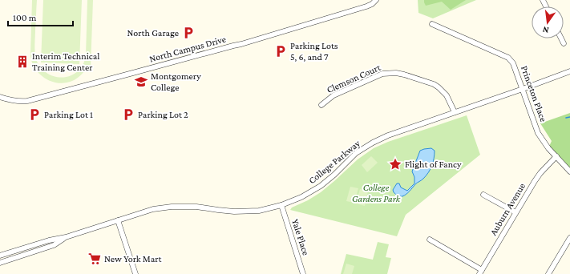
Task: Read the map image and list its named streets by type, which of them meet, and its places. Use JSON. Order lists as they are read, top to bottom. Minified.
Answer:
{"streets":{"street":["North Campus Drive","Clemson Court","Princeton Place","College Parkway","Auburn Avenue","Yale Place"]},"crossings":[["Clemson Court","College Parkway"],["Princeton Place","College Parkway"],["Princeton Place","Auburn Avenue"],["College Parkway","Yale Place"]],"parks":["College Gardens Park"],"places":{"parking":["North Garage","Parking Lots 5, 6, and 7","Parking Lot 1","Parking Lot 2"],"building":["Interim Technical Training Center"],"school or university":["Montgomery College"],"place":["Flight of Fancy"],"supermarket":["New York Mart"]},"scale_bar":"100 m","north":"bottom"}
